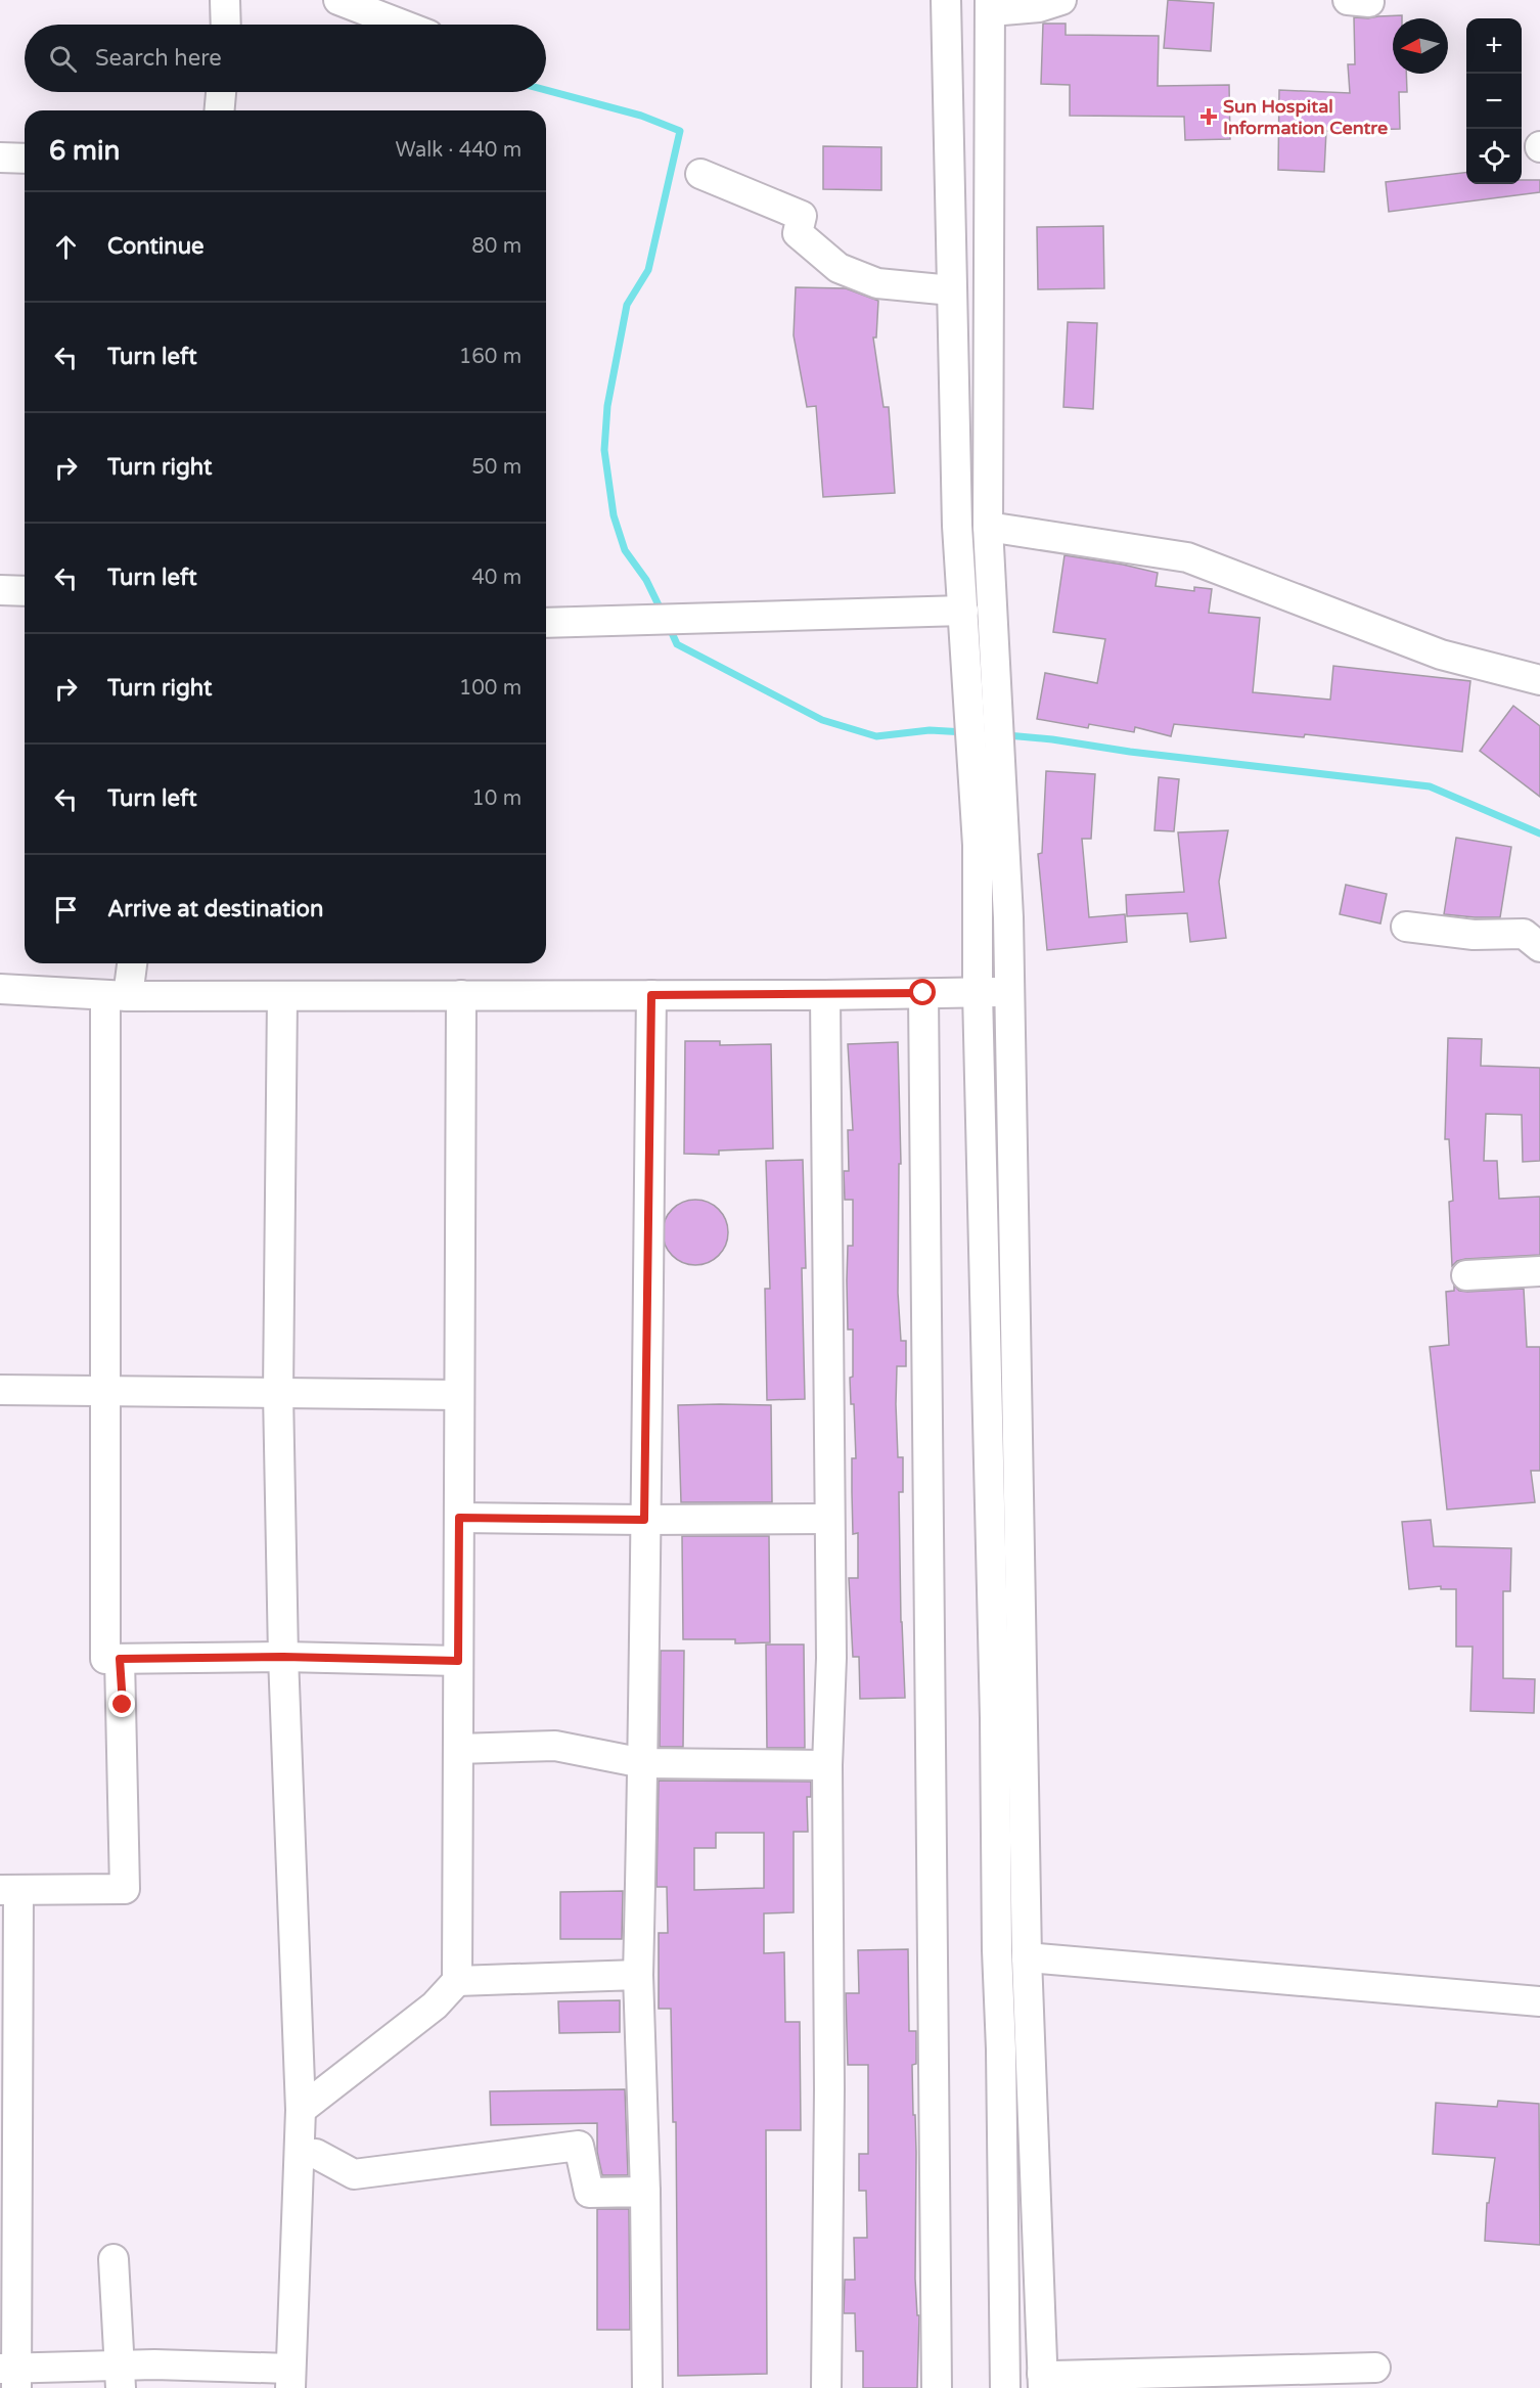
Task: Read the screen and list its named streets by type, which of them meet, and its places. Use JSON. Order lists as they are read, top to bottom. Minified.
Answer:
{"places":{"health":["Sun Hospital Information Centre"]},"north":"left","page":{"map_buttons":["+","−"],"search":"Search here","heading":["6 min","Walk · 440 m"],"list":[["Continue","80 m"],["Turn left","160 m"],["Turn right","50 m"],["Turn left","40 m"],["Turn right","100 m"],["Turn left","10 m"],"Arrive at destination"]}}
